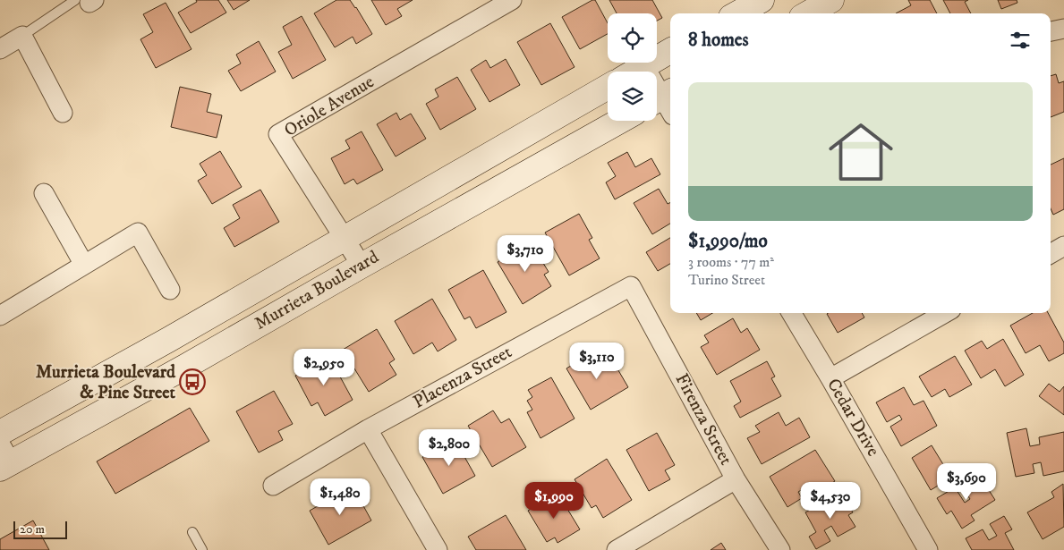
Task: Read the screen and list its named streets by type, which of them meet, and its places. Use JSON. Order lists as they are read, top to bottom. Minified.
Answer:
{"streets":{"main road":["Murrieta Boulevard"],"street":["Oriole Avenue","Placenza Street","Cedar Drive","Firenza Street"]},"crossings":[["Oriole Avenue","Murrieta Boulevard"],["Placenza Street","Firenza Street"]],"places":{"bus stop":["Murrieta Boulevard & Pine Street"]},"scale_bar":"20 m","page":{"heading":"8 homes","list":[{"name":"$1,990/mo","note":"3 rooms · 77 m² · Turino Street"}],"price":["$3,710","$3,110","$2,950","$2,800","$3,690","$1,480","$1,990","$4,530"],"scale":"20 m"}}
